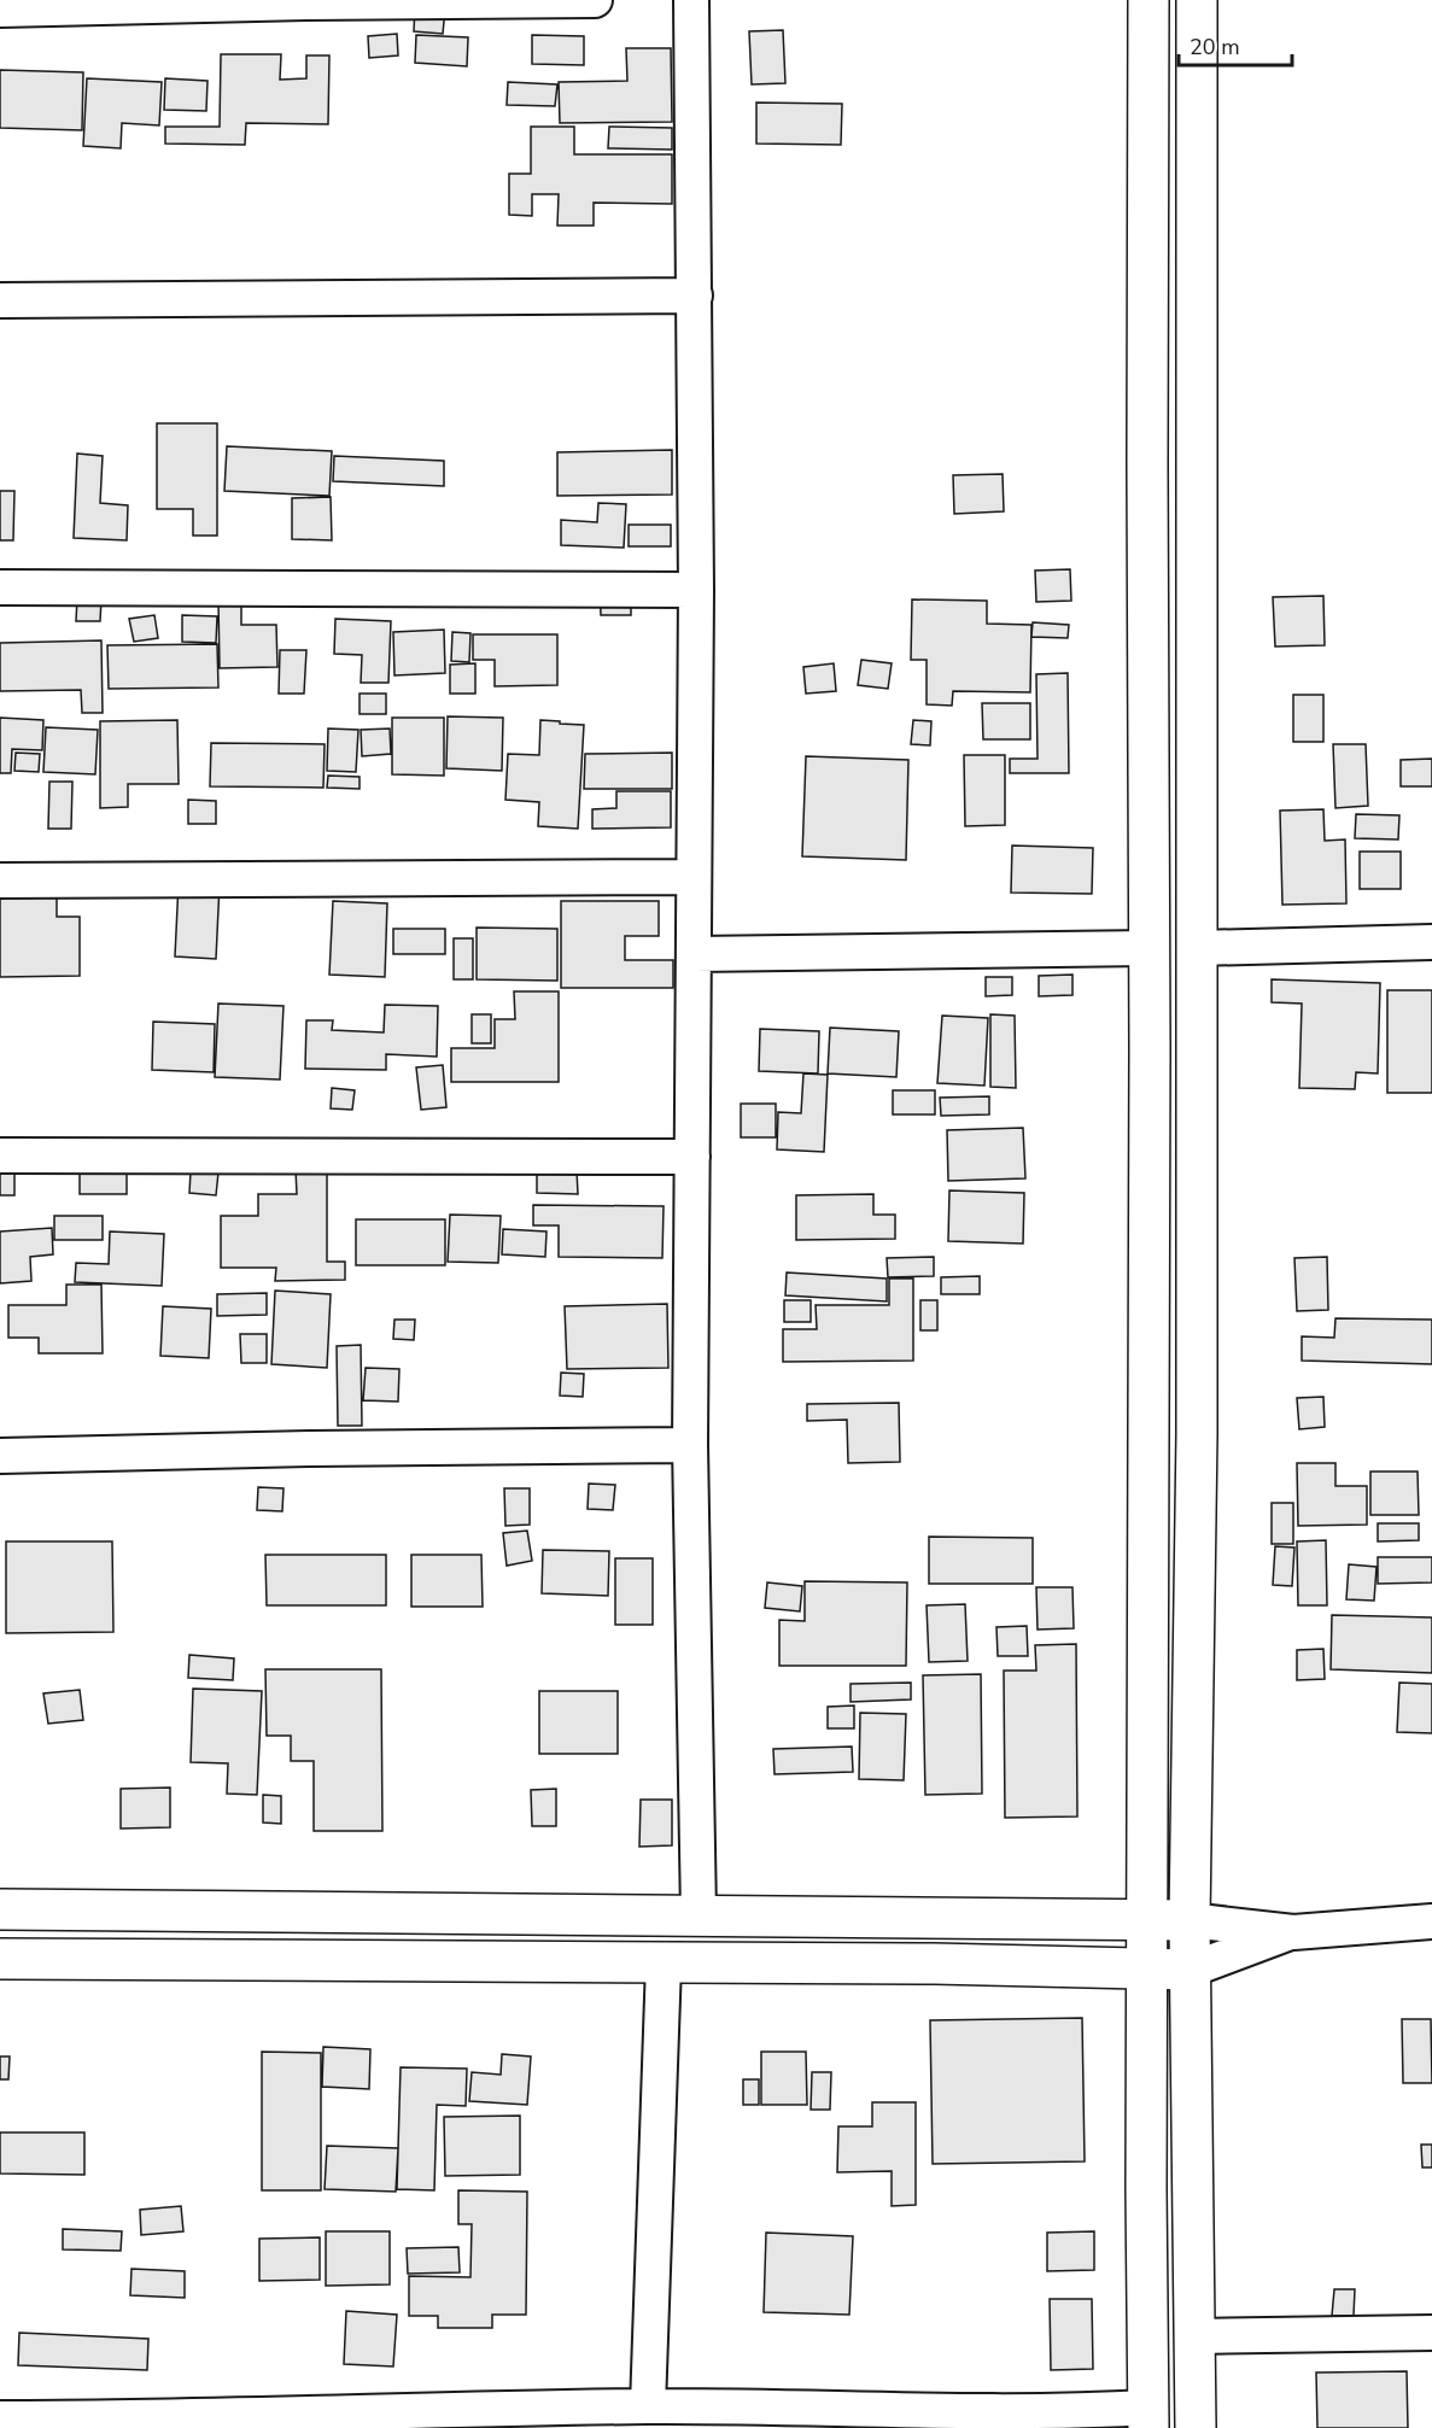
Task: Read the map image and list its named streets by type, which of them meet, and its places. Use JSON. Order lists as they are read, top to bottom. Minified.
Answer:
{"scale_bar":"20 m"}
